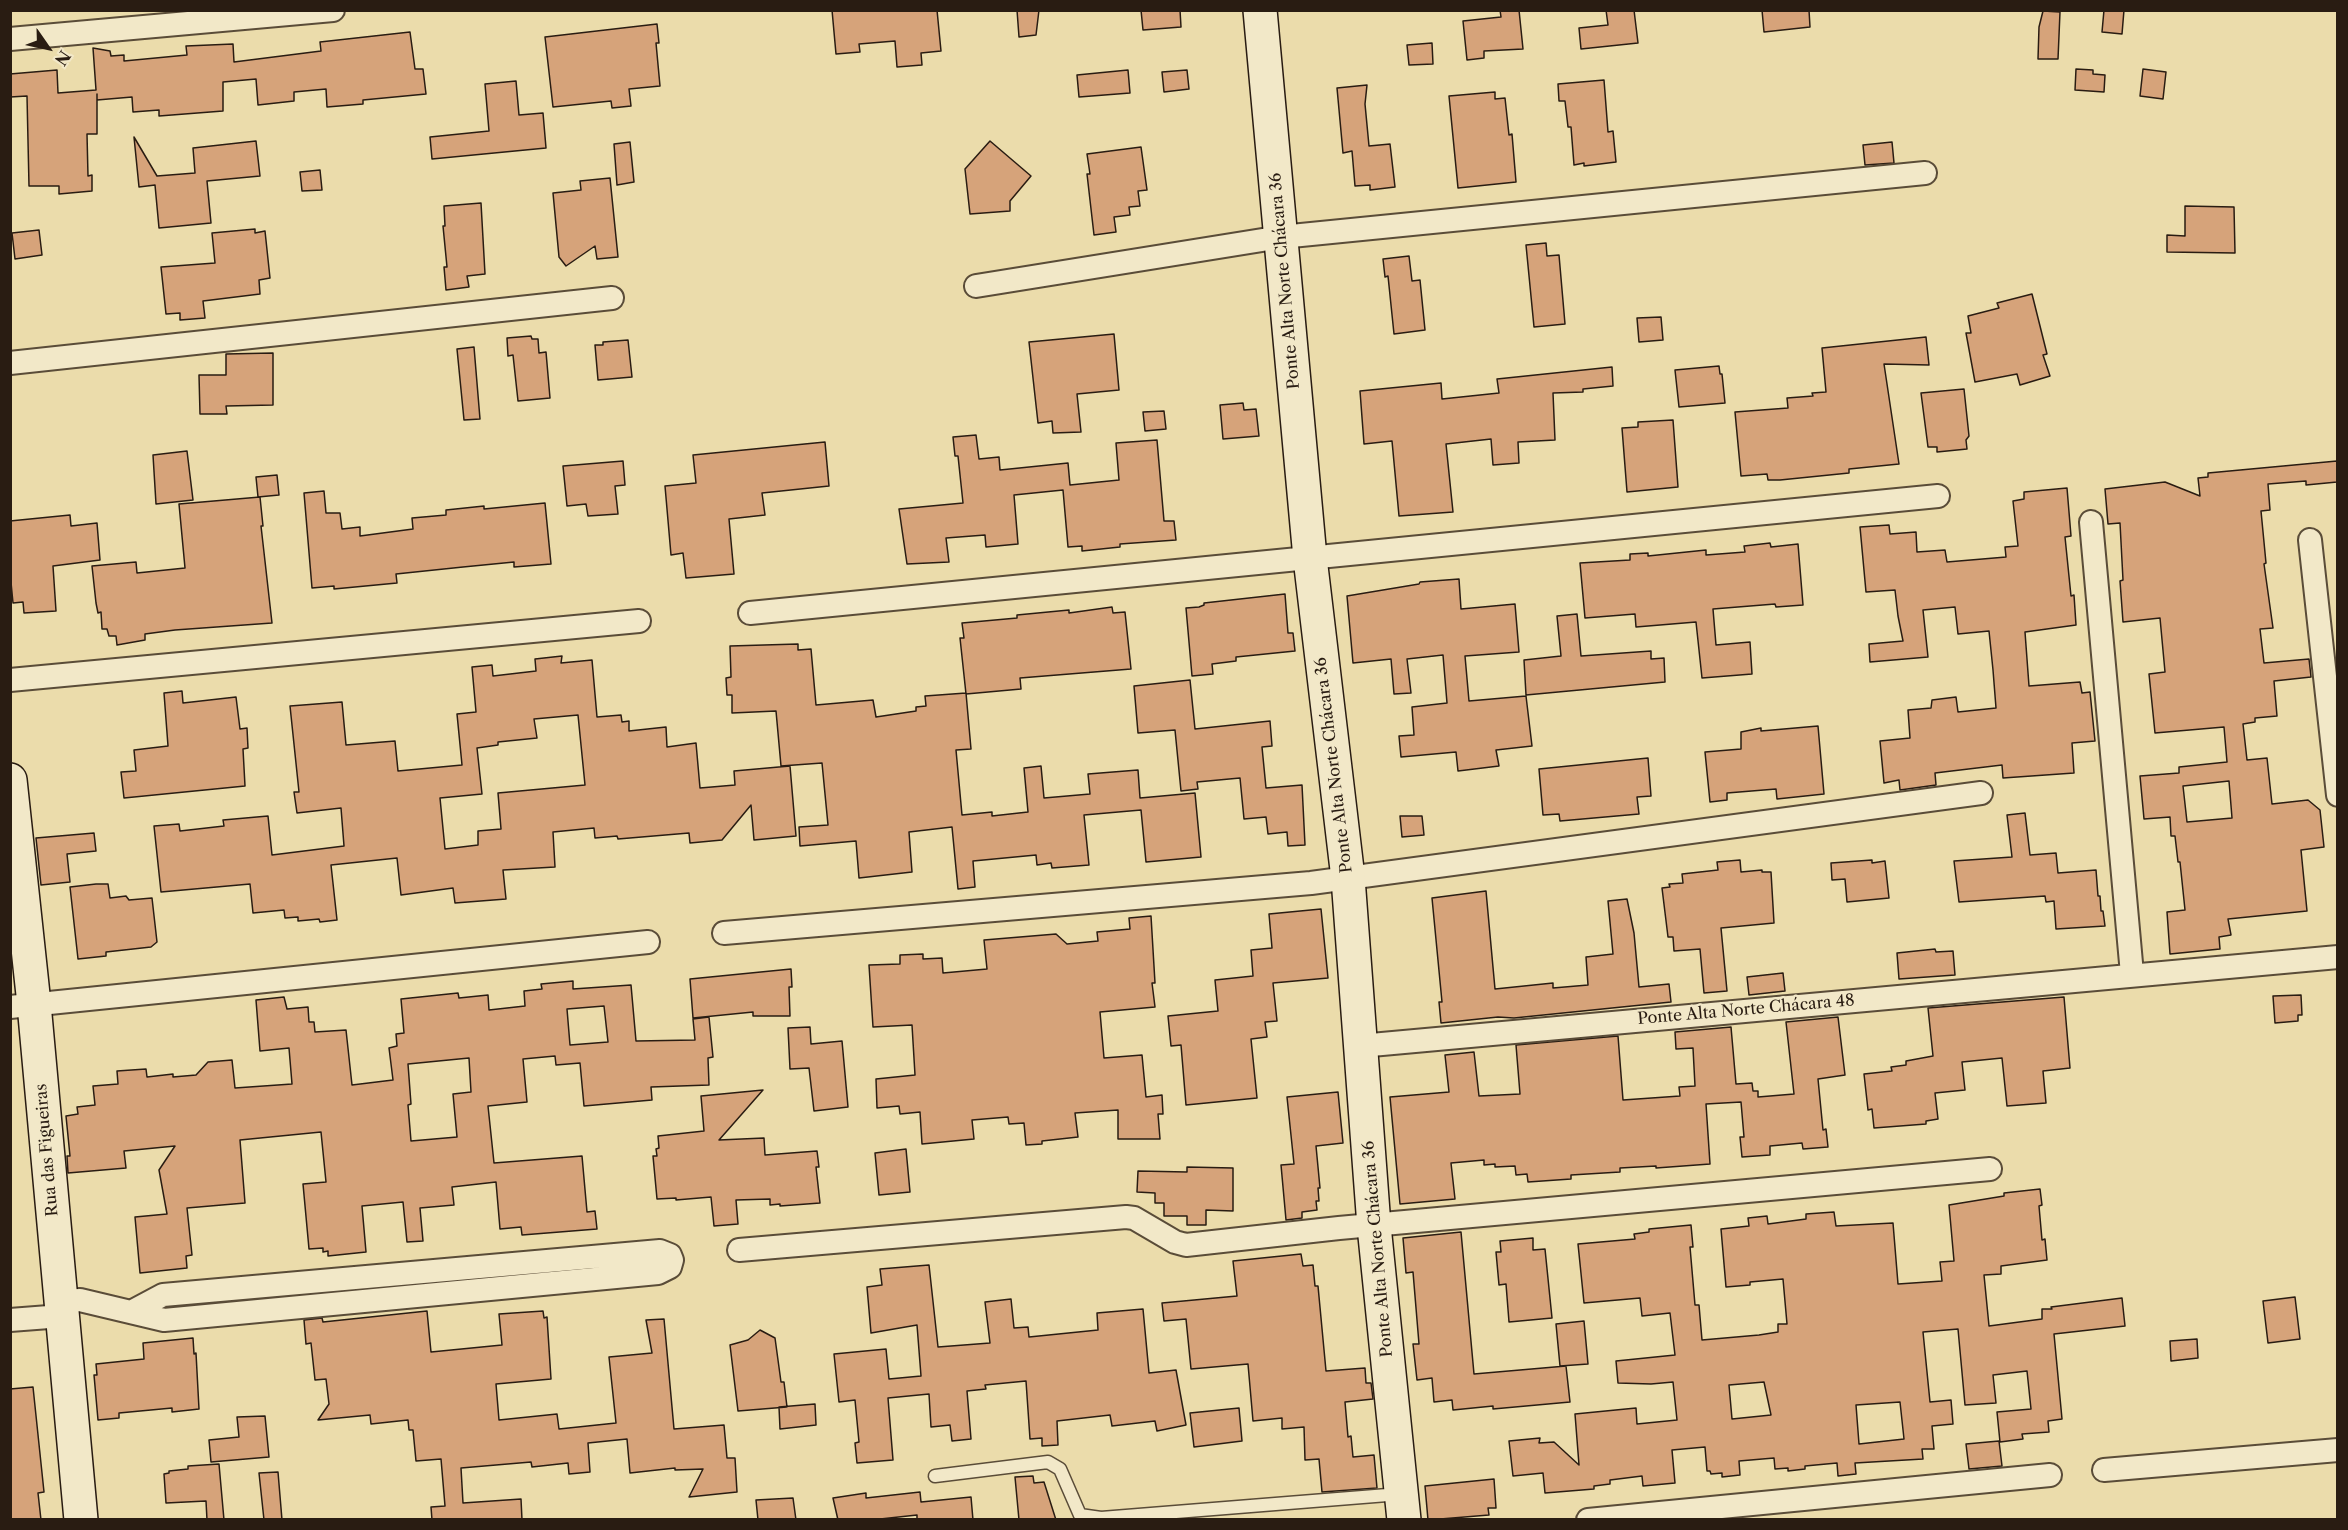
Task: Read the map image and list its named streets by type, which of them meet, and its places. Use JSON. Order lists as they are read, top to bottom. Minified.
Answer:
{"streets":{"street":["Ponte Alta Norte Chácara 36","Ponte Alta Norte Chácara 48","Rua das Figueiras"]},"crossings":[["Ponte Alta Norte Chácara 36","Ponte Alta Norte Chácara 48"]],"north":"bottom right"}
